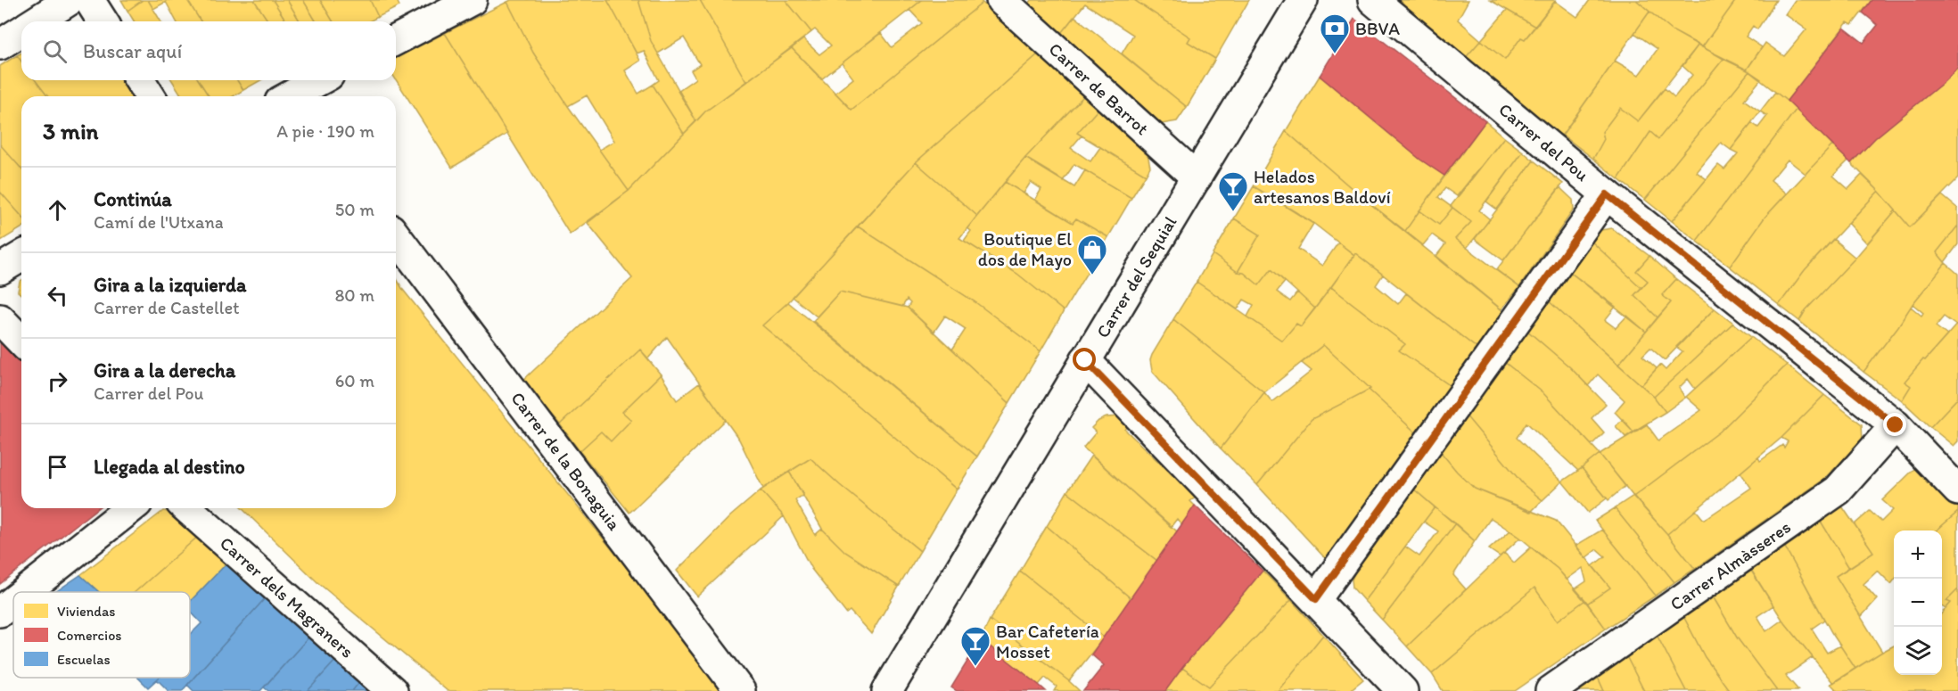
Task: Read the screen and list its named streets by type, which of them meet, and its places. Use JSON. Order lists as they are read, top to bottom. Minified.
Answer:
{"streets":{"street":["Carrer de Barrot","Carrer del Pou","Carrer del Sequial","Carrer de la Bonaguia","Carrer Almàsseres","Carrer dels Magraners"]},"crossings":[["Carrer de Barrot","Carrer del Sequial"],["Carrer del Pou","Carrer Almàsseres"]],"places":{"bank":["BBVA"],"bar":["Helados artesanos Baldoví","Bar Cafetería Mosset"],"shop":["Boutique El dos de Mayo"]},"legend":["Viviendas","Comercios","Escuelas"],"page":{"search":"Buscar aquí","heading":["3 min","A pie · 190 m"],"list":[["Continúa","Camí de l'Utxana","50 m"],["Gira a la izquierda","Carrer de Castellet","80 m"],["Gira a la derecha","Carrer del Pou","60 m"],"Llegada al destino"],"map_buttons":["+","−"]}}
